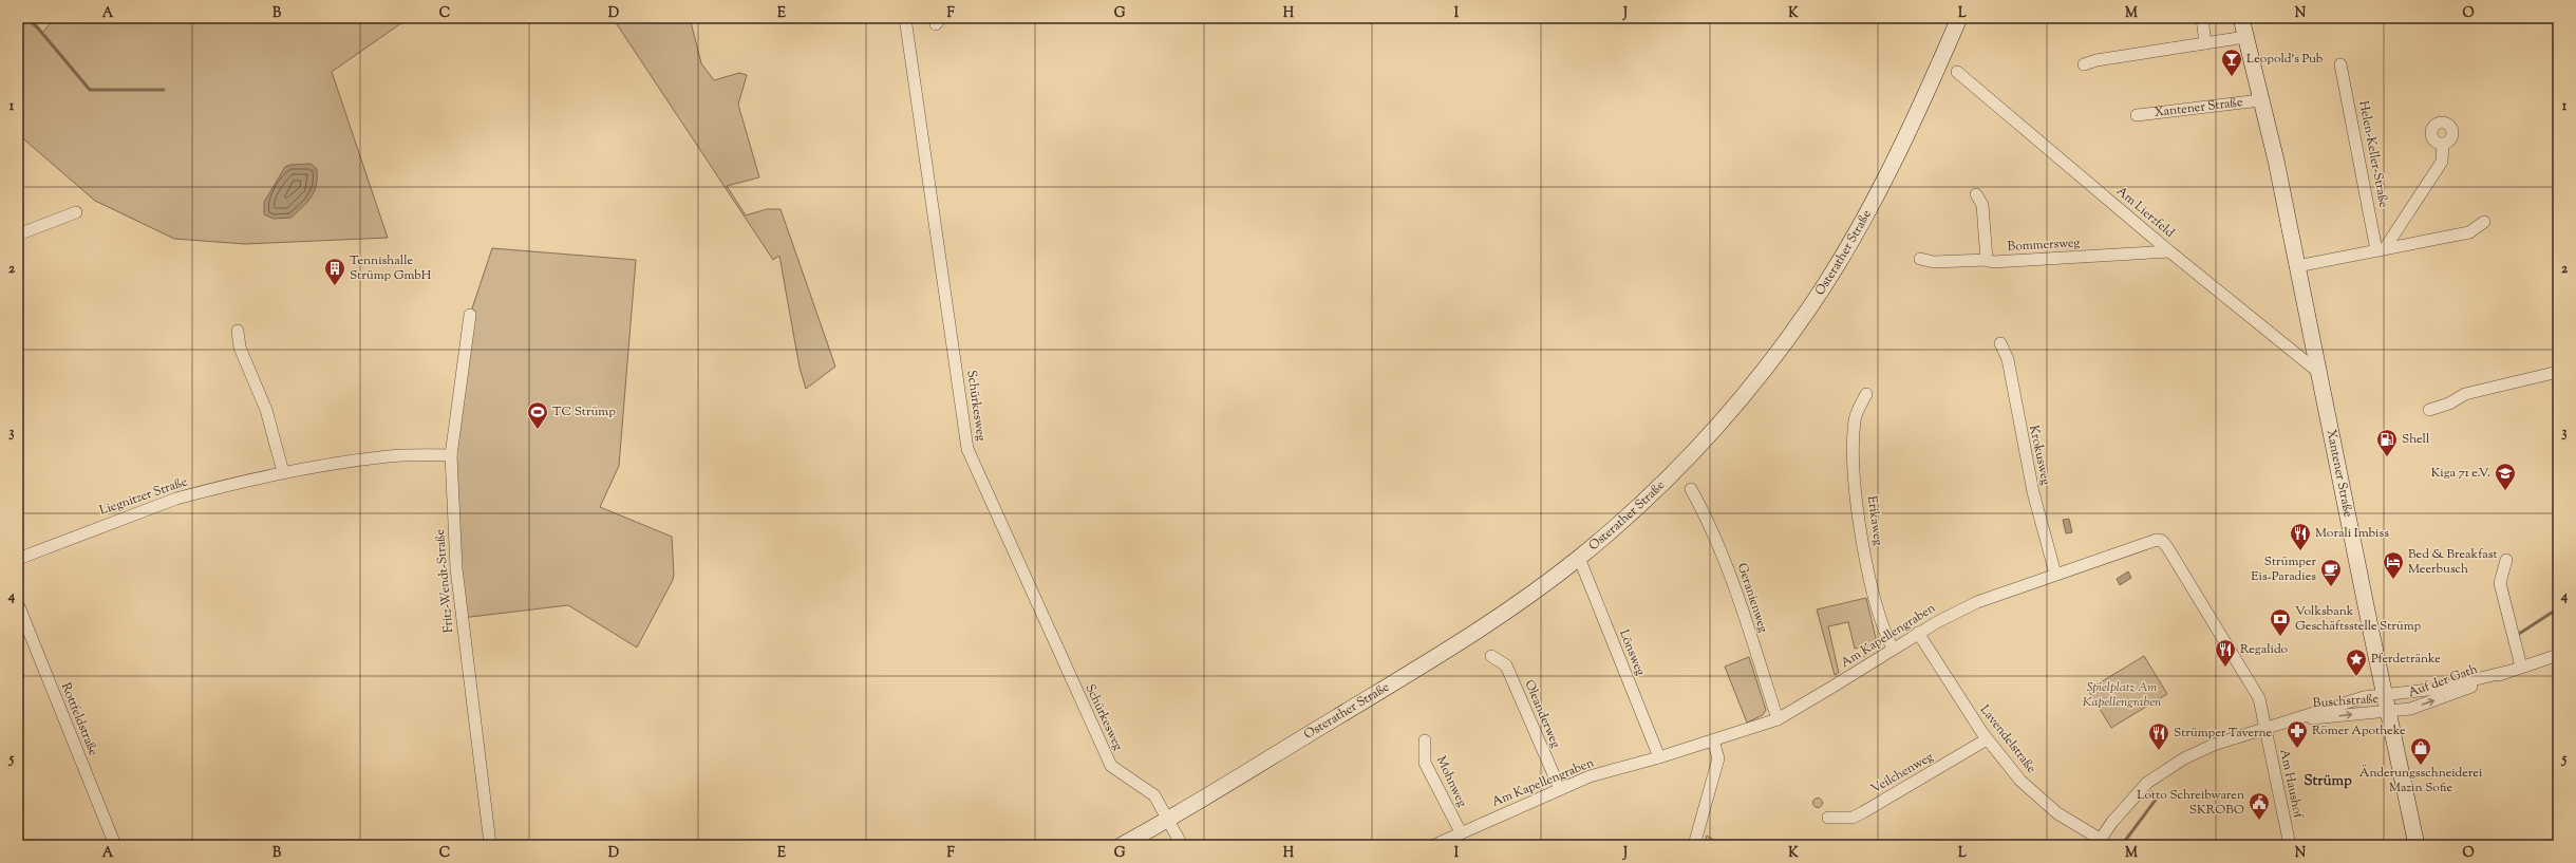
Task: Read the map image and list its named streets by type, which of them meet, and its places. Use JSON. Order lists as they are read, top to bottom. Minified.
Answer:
{"streets":{"main road":["Xantener Straße","Osterather Straße"],"street":["Helen-Keller-Straße","Am Lierzfeld","Bommersweg","Schürkesweg","Krokusweg","Liegnitzer Straße","Erikaweg","Fritz-Wendt-Straße","Geranienweg","Am Kapellengraben","Lönsweg","Auf der Gath","Buschstraße","Oleanderweg","Rottfeldstraße","Lavendelstraße","Veilchenweg","Mohnweg","Am Haushof"]},"crossings":[["Xantener Straße","Am Lierzfeld"],["Xantener Straße","Auf der Gath"],["Xantener Straße","Buschstraße"],["Am Lierzfeld","Bommersweg"],["Osterather Straße","Schürkesweg"],["Osterather Straße","Lönsweg"],["Krokusweg","Am Kapellengraben"],["Liegnitzer Straße","Fritz-Wendt-Straße"],["Erikaweg","Am Kapellengraben"],["Geranienweg","Am Kapellengraben"],["Am Kapellengraben","Lönsweg"],["Am Kapellengraben","Buschstraße"],["Am Kapellengraben","Oleanderweg"],["Am Kapellengraben","Lavendelstraße"],["Am Kapellengraben","Mohnweg"],["Am Kapellengraben","Am Haushof"],["Auf der Gath","Buschstraße"],["Buschstraße","Lavendelstraße"],["Buschstraße","Am Haushof"],["Lavendelstraße","Veilchenweg"]],"districts":["Strümp"],"parks":["Spielplatz Am Kapellengraben"],"places":{"bar":["Leopold's Pub"],"building":["Tennishalle Strümp GmbH"],"sports":["TC Strümp"],"fuel station":["Shell"],"school or university":["Kiga 71 e.V."],"restaurant":["Morali Imbiss","Regalido","Strümper Taverne"],"hotel":["Bed & Breakfast Meerbusch"],"cafe":["Strümper Eis-Paradies"],"bank":["Volksbank Geschäftsstelle Strümp"],"place":["Pferdetränke"],"pharmacy":["Römer Apotheke"],"shop":["Änderungsschneiderei Mazin Sofie"],"public building":["Lotto Schreibwaren SKROBO"]},"grid":{"columns":["A","B","C","D","E","F","G","H","I","J","K","L","M","N","O"],"rows":["1","2","3","4","5"]}}
